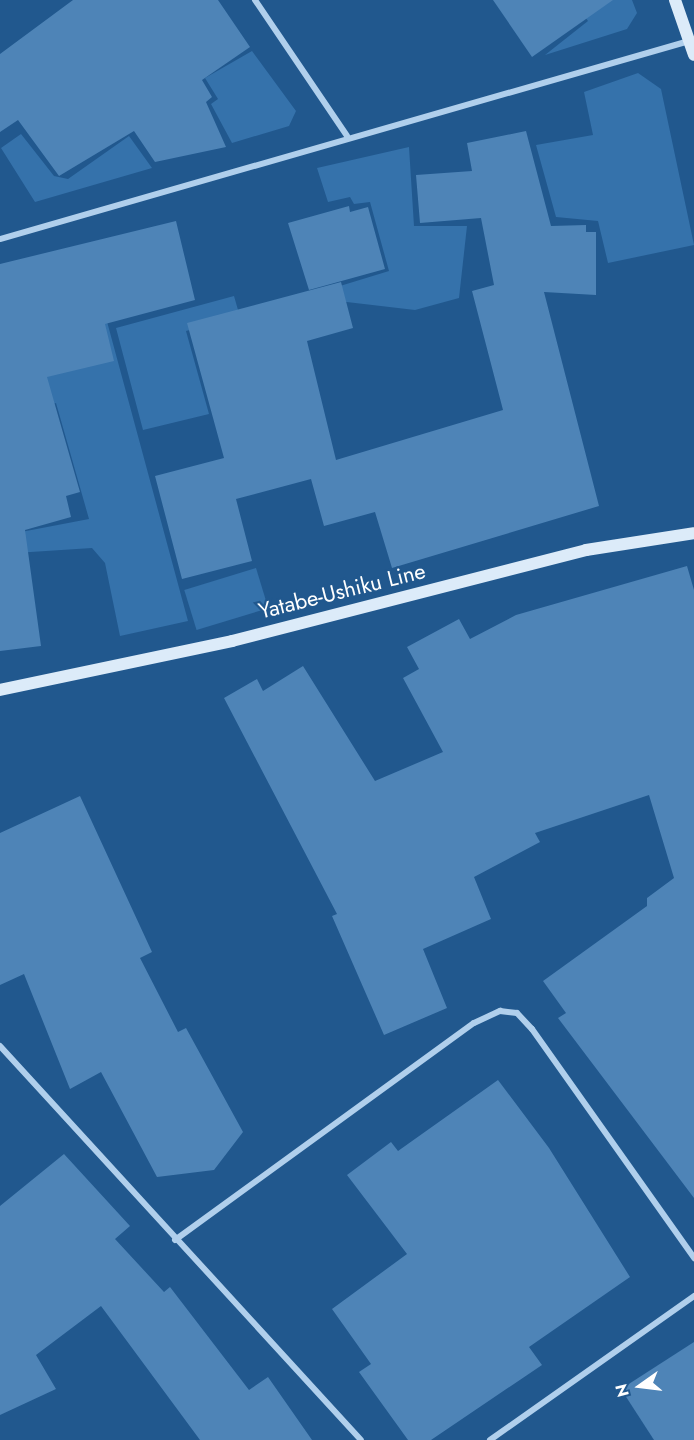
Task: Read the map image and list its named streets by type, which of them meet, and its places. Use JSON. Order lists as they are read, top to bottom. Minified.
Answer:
{"streets":{"main road":["Yatabe-Ushiku Line"]},"north":"left"}
